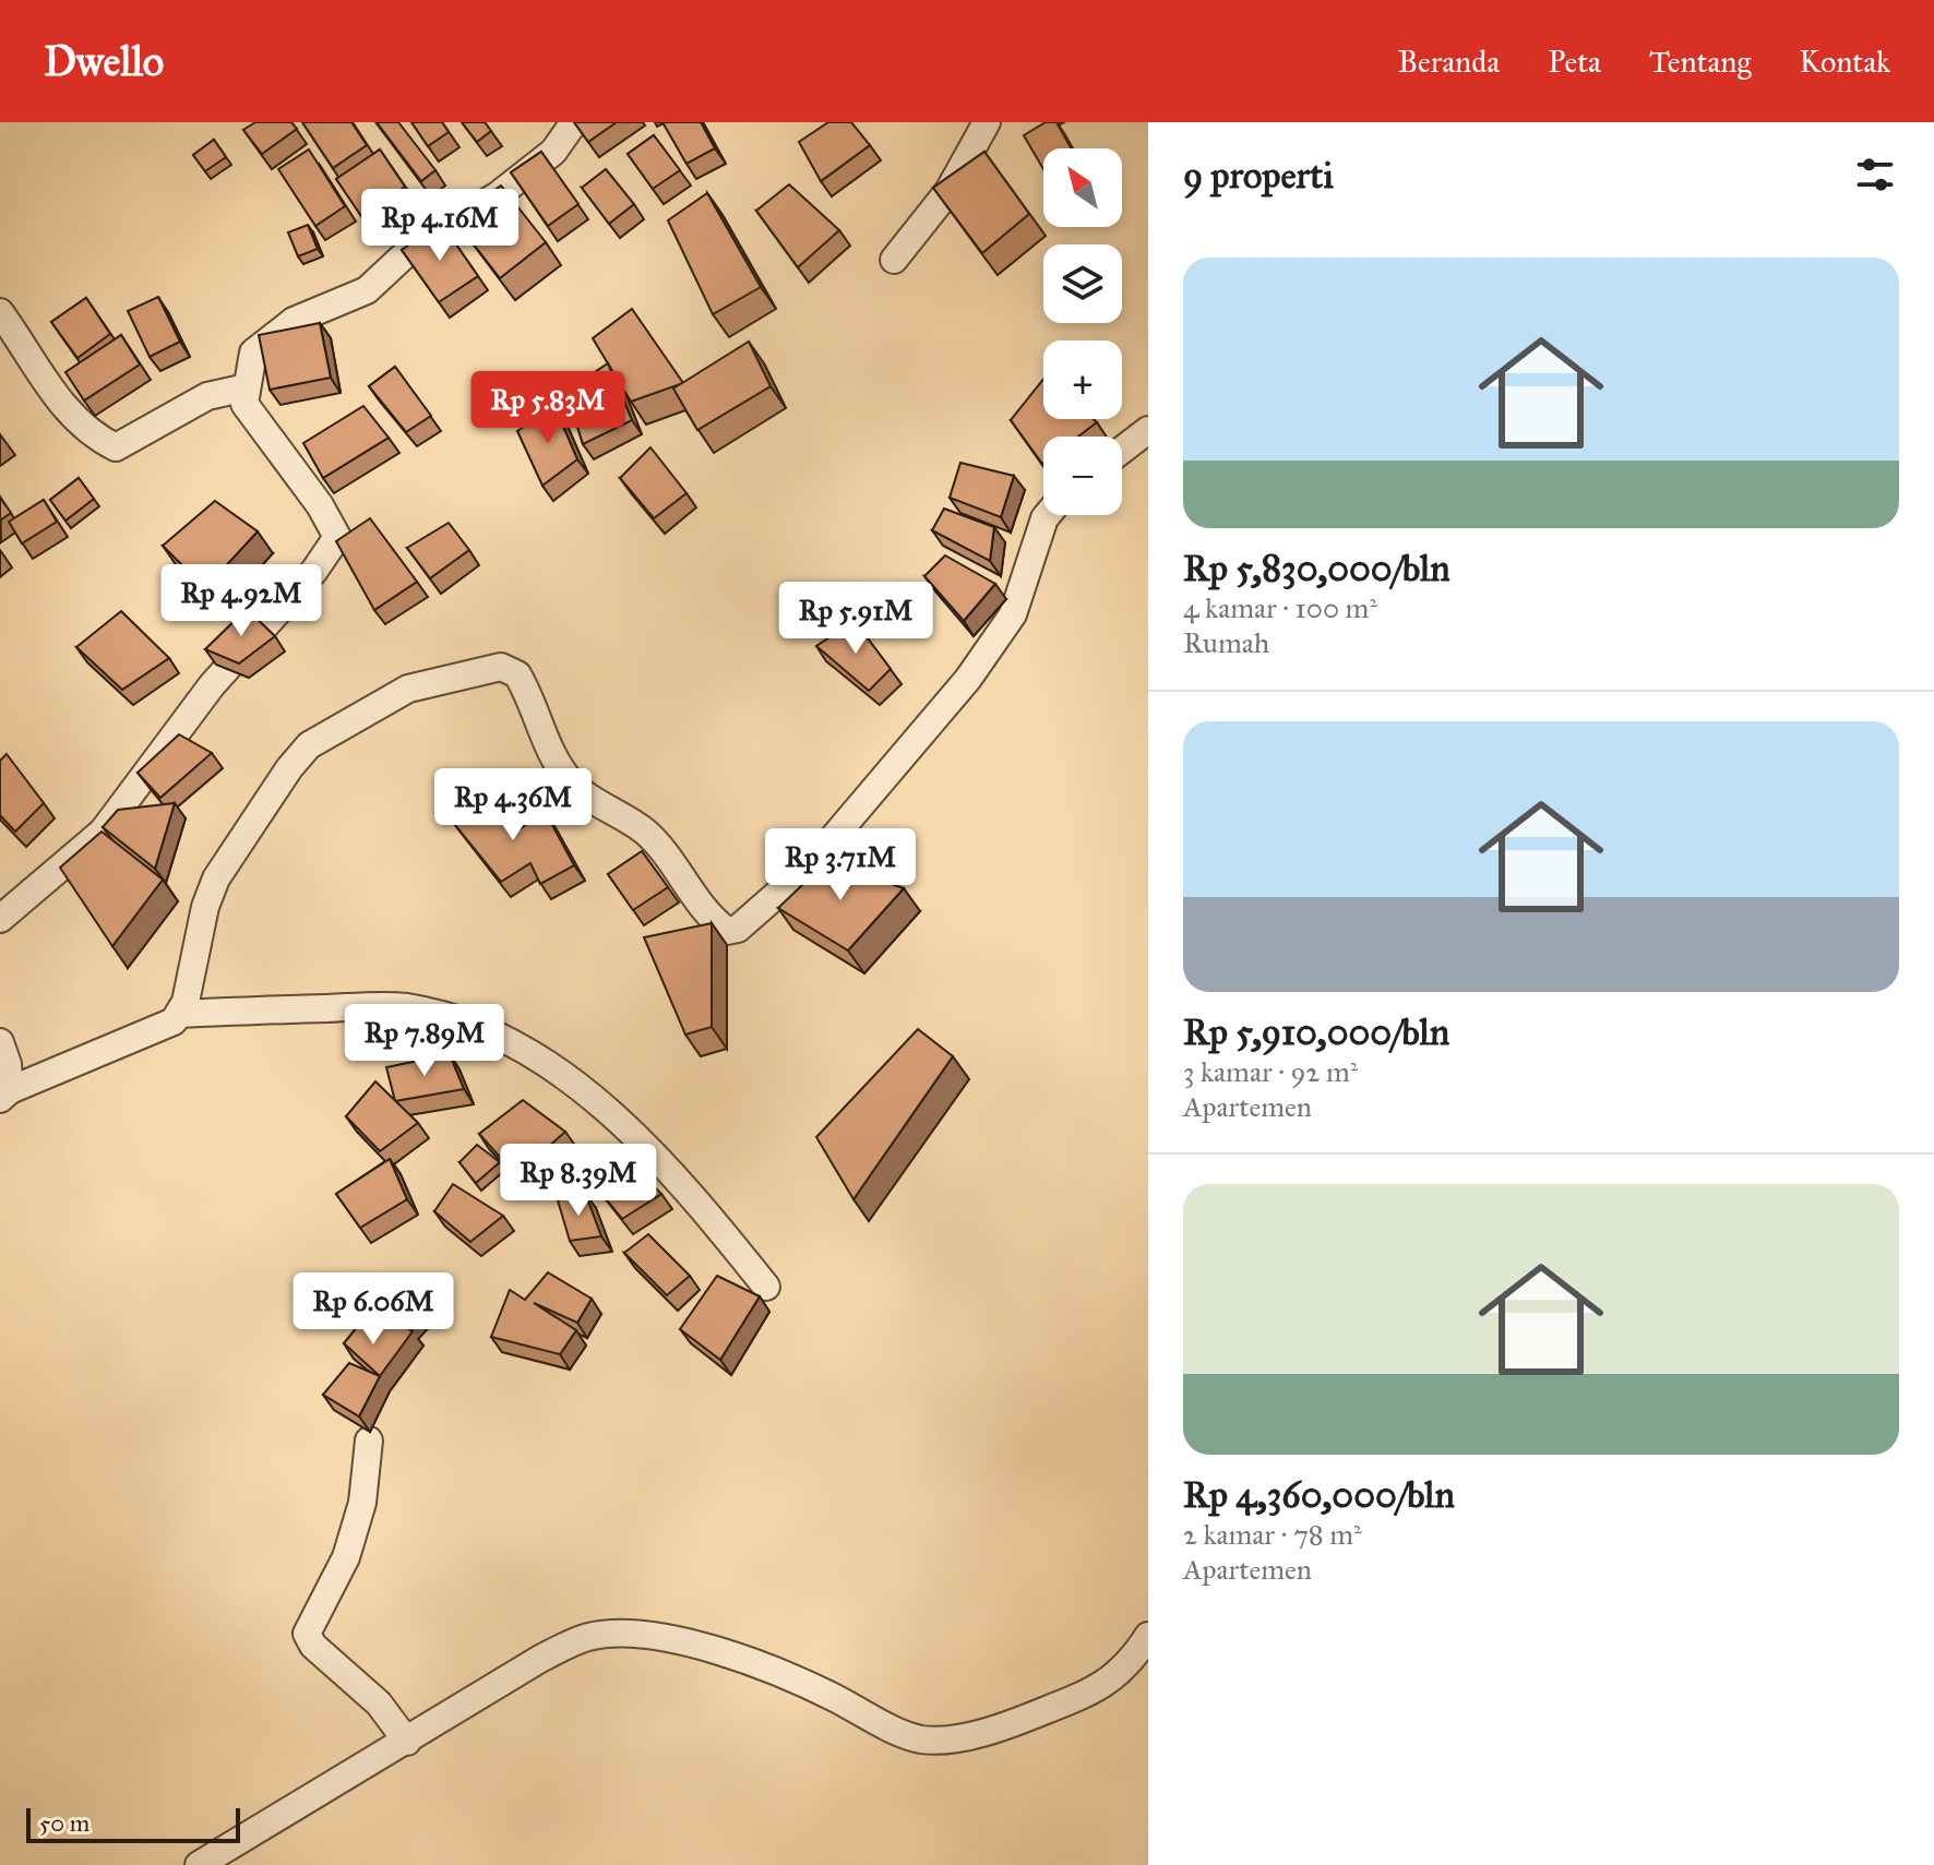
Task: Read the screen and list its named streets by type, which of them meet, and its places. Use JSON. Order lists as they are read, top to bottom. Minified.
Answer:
{"scale_bar":"50 m","north":"top left","page":{"header":"Dwello","nav":["Beranda","Peta","Tentang","Kontak"],"heading":"9 properti","map_buttons":["+","−"],"price":["Rp 4.16M","Rp 5.83M","Rp 4.92M","Rp 5.91M","Rp 4.36M","Rp 3.71M","Rp 7.89M","Rp 8.39M","Rp 6.06M"],"list":[{"name":"Rp 5,830,000/bln","note":"4 kamar · 100 m² · Rumah"},{"name":"Rp 5,910,000/bln","note":"3 kamar · 92 m² · Apartemen"},{"name":"Rp 4,360,000/bln","note":"2 kamar · 78 m² · Apartemen"}],"scale":"50 m"}}
